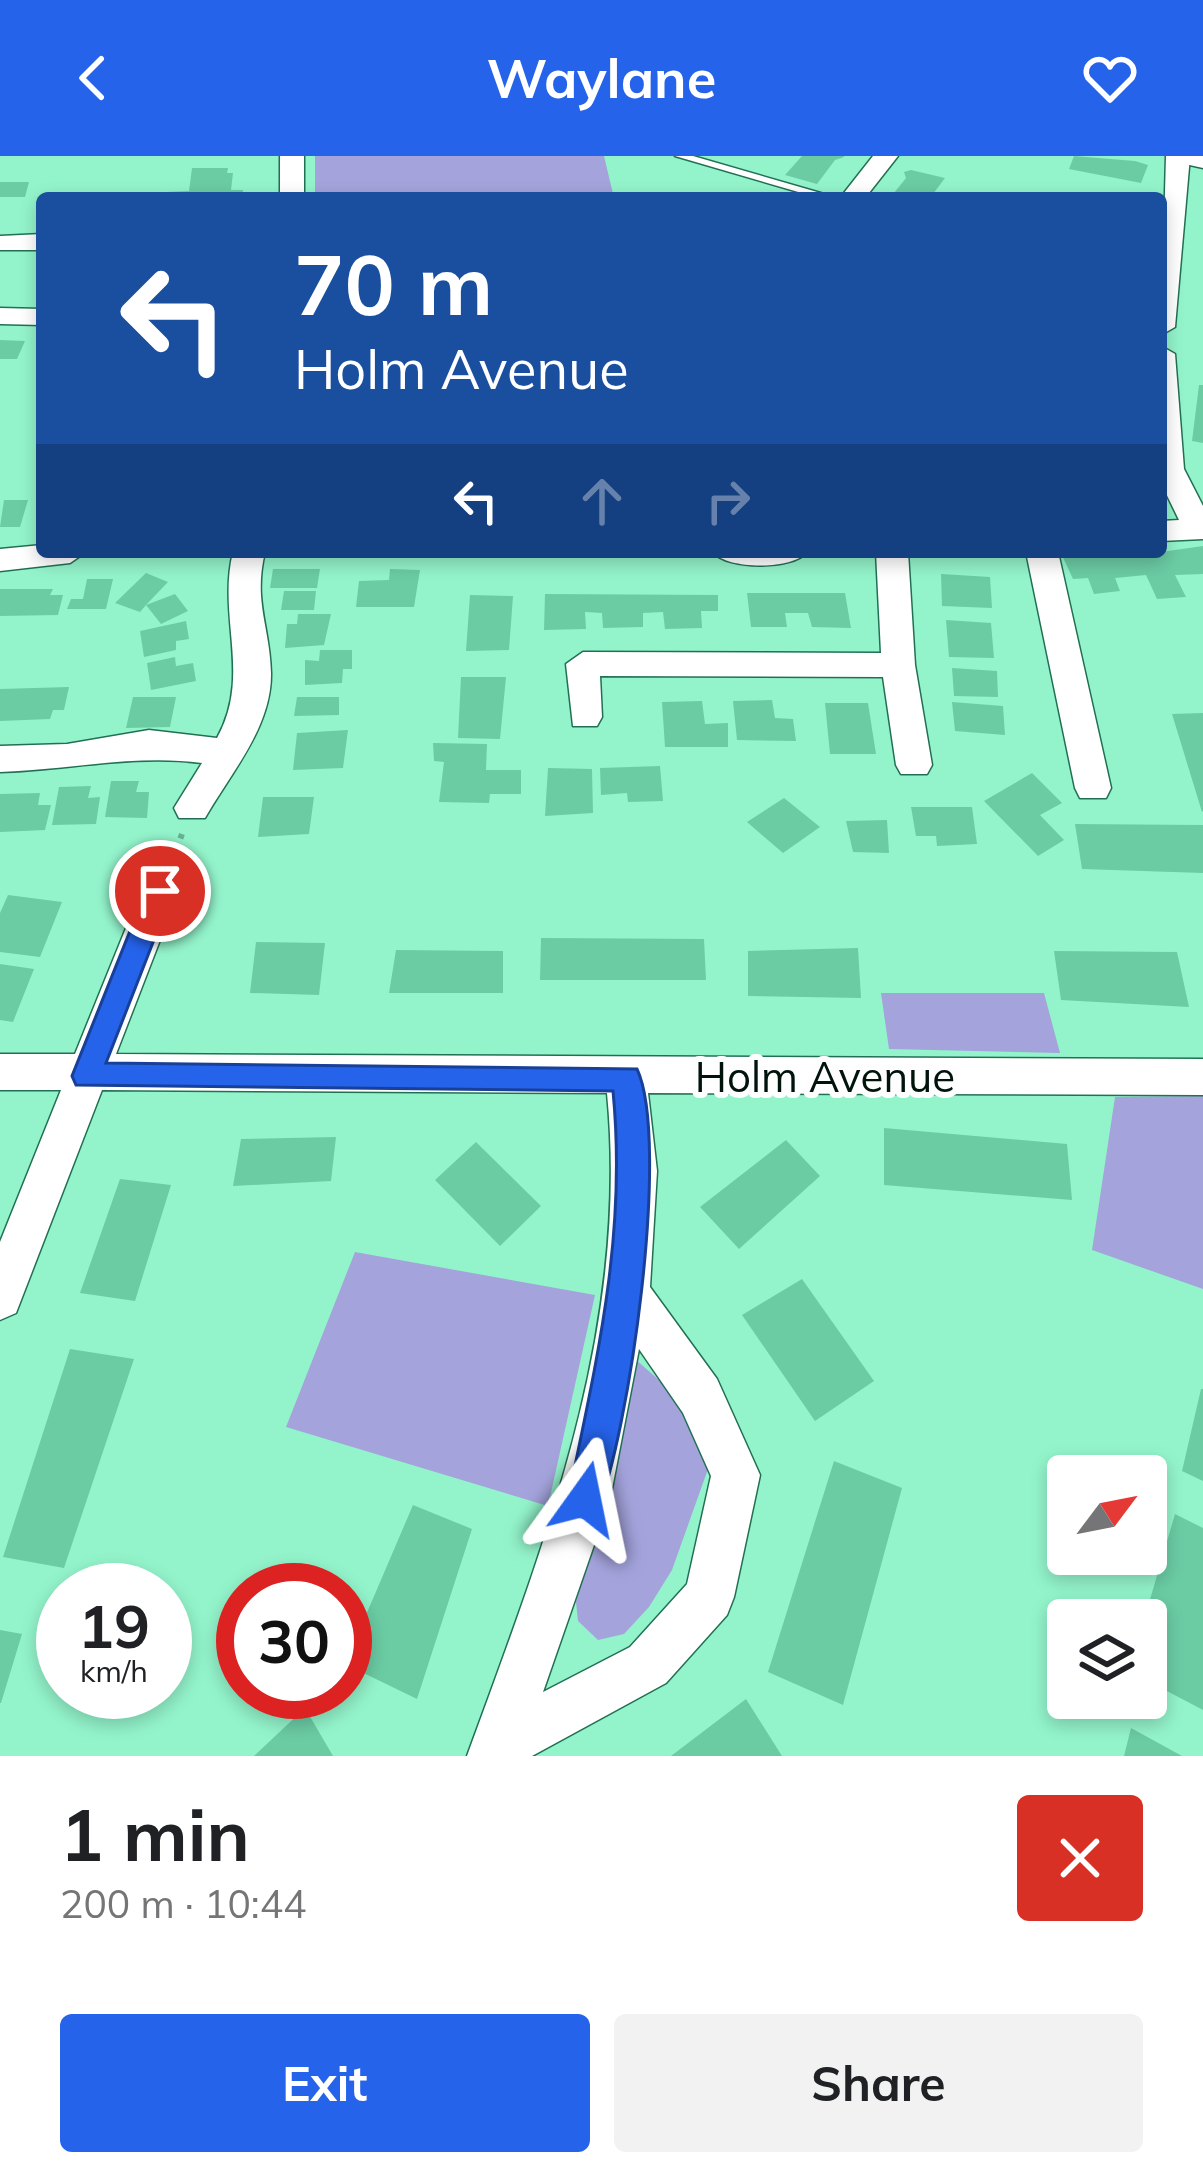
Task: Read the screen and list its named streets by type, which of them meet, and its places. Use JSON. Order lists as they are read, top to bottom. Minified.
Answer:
{"streets":{"street":["Holm Avenue"]},"north":"top right","page":{"header":"Waylane","turn":["70 m","Holm Avenue"],"speed":"19 km/h","limit":"30","heading":["1 min","200 m · 10:44"],"buttons":["Exit","Share"]}}
